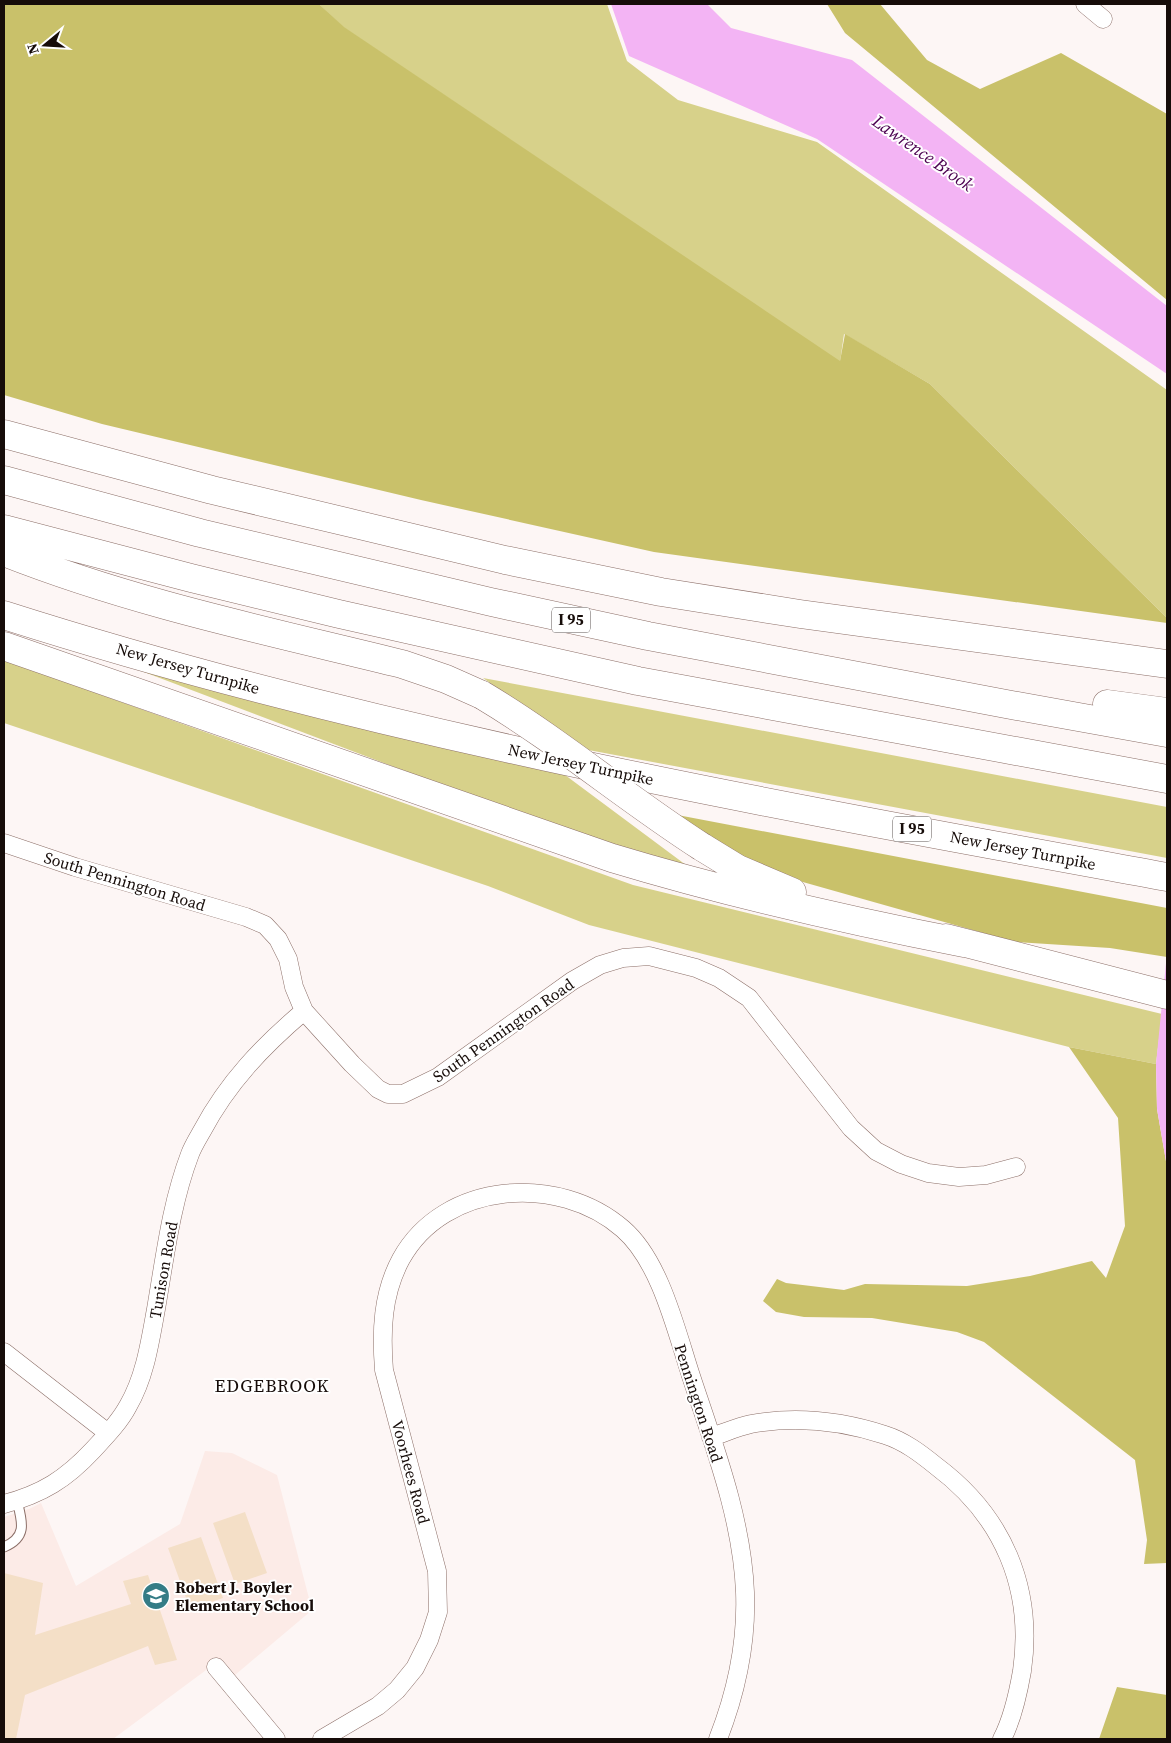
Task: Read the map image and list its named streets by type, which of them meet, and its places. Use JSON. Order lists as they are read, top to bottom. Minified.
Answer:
{"streets":{"highway":["I 95","New Jersey Turnpike"],"street":["South Pennington Road","Tunison Road","Pennington Road","Voorhees Road"]},"crossings":[["South Pennington Road","Tunison Road"],["Pennington Road","Voorhees Road"]],"districts":["EDGEBROOK"],"water":["Lawrence Brook"],"places":{"school or university":["Robert J. Boyler Elementary School"]},"north":"left"}
